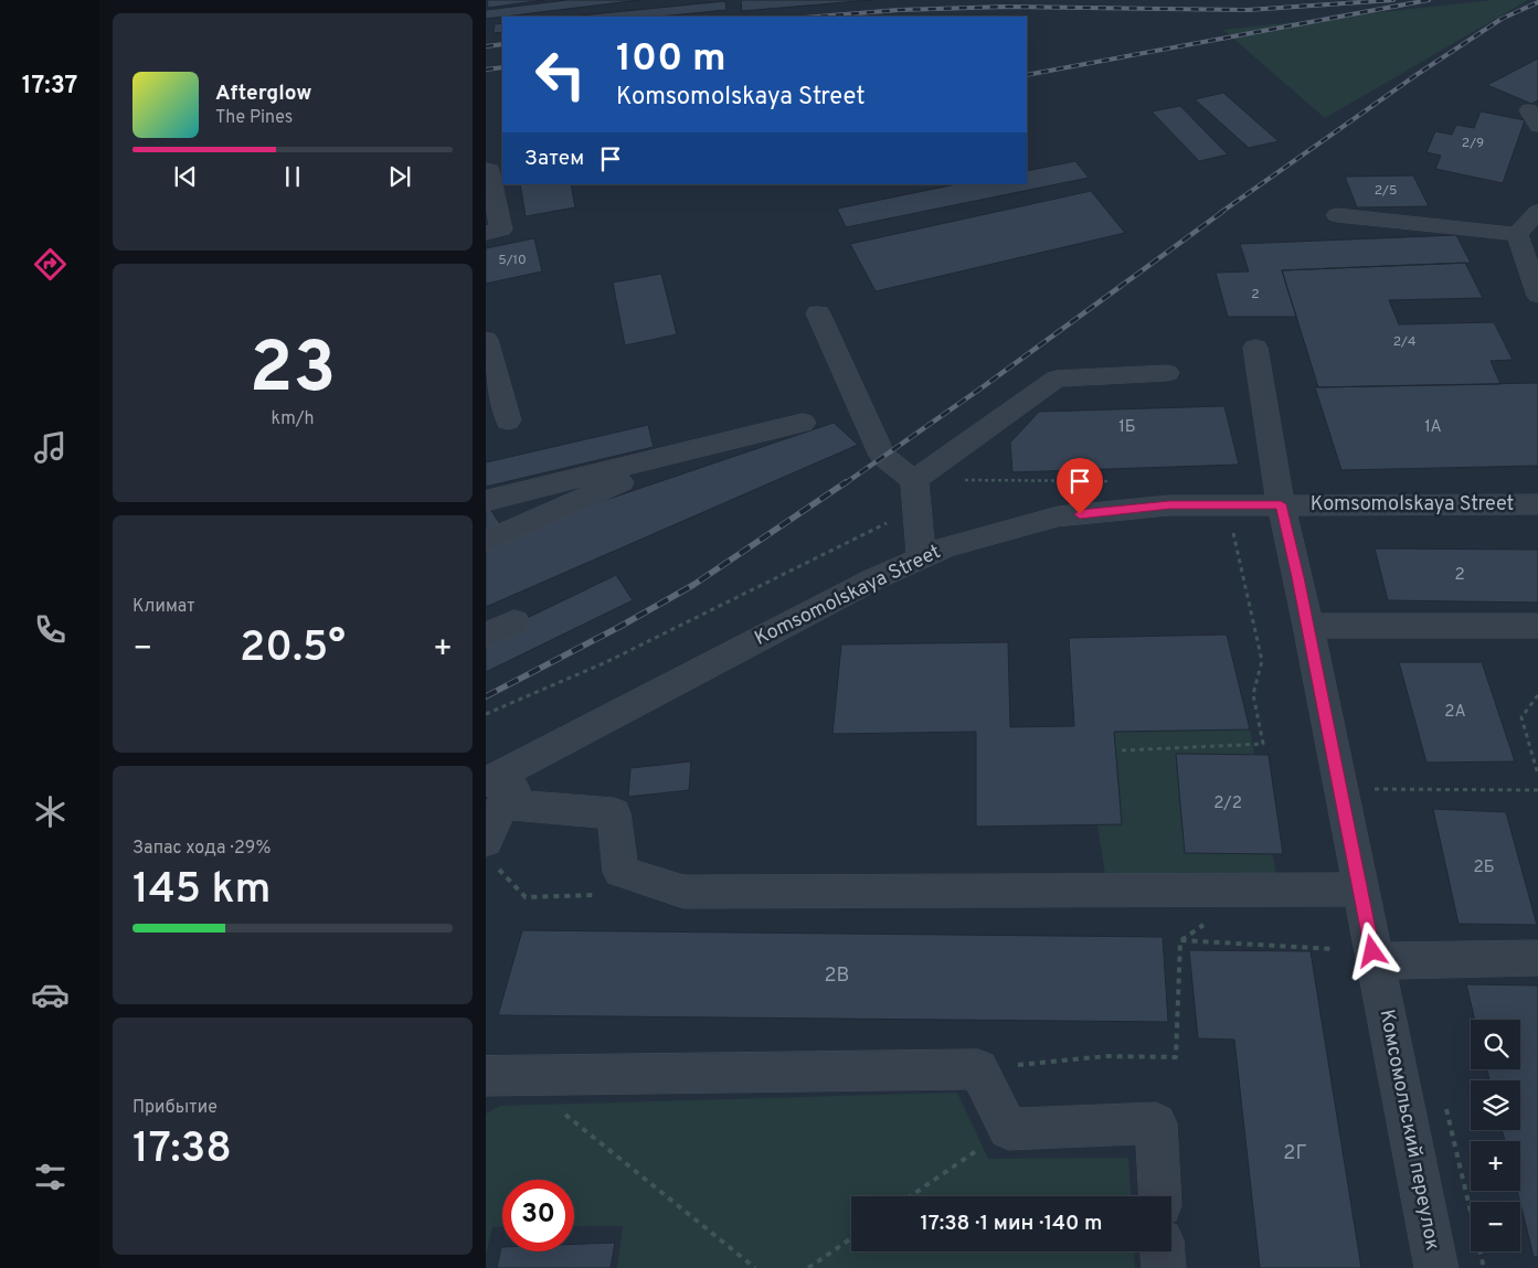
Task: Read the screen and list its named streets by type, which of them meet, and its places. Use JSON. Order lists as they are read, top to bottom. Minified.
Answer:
{"streets":{"street":["Komsomolskaya Street","Комсомольский переулок"]},"crossings":[["Komsomolskaya Street","Комсомольский переулок"]],"house_numbers":["2/9","2/5","5/10","2","2/4","1Б","1А","2","2А","2/2","2Б","2В","2Г"],"page":{"tabs":"17:37","turn":["100 m","Komsomolskaya Street"],"song":["Afterglow","The Pines"],"then":"Затем","tile":[["23","km/h"],"Климат",["Запас хода · 29%","145 km"],["Прибытие","17:38"]],"heat":["−","20.5°","+"],"map_buttons":["+","−"],"limit":"30","trip":"17:38 · 1 мин · 140 m"}}
